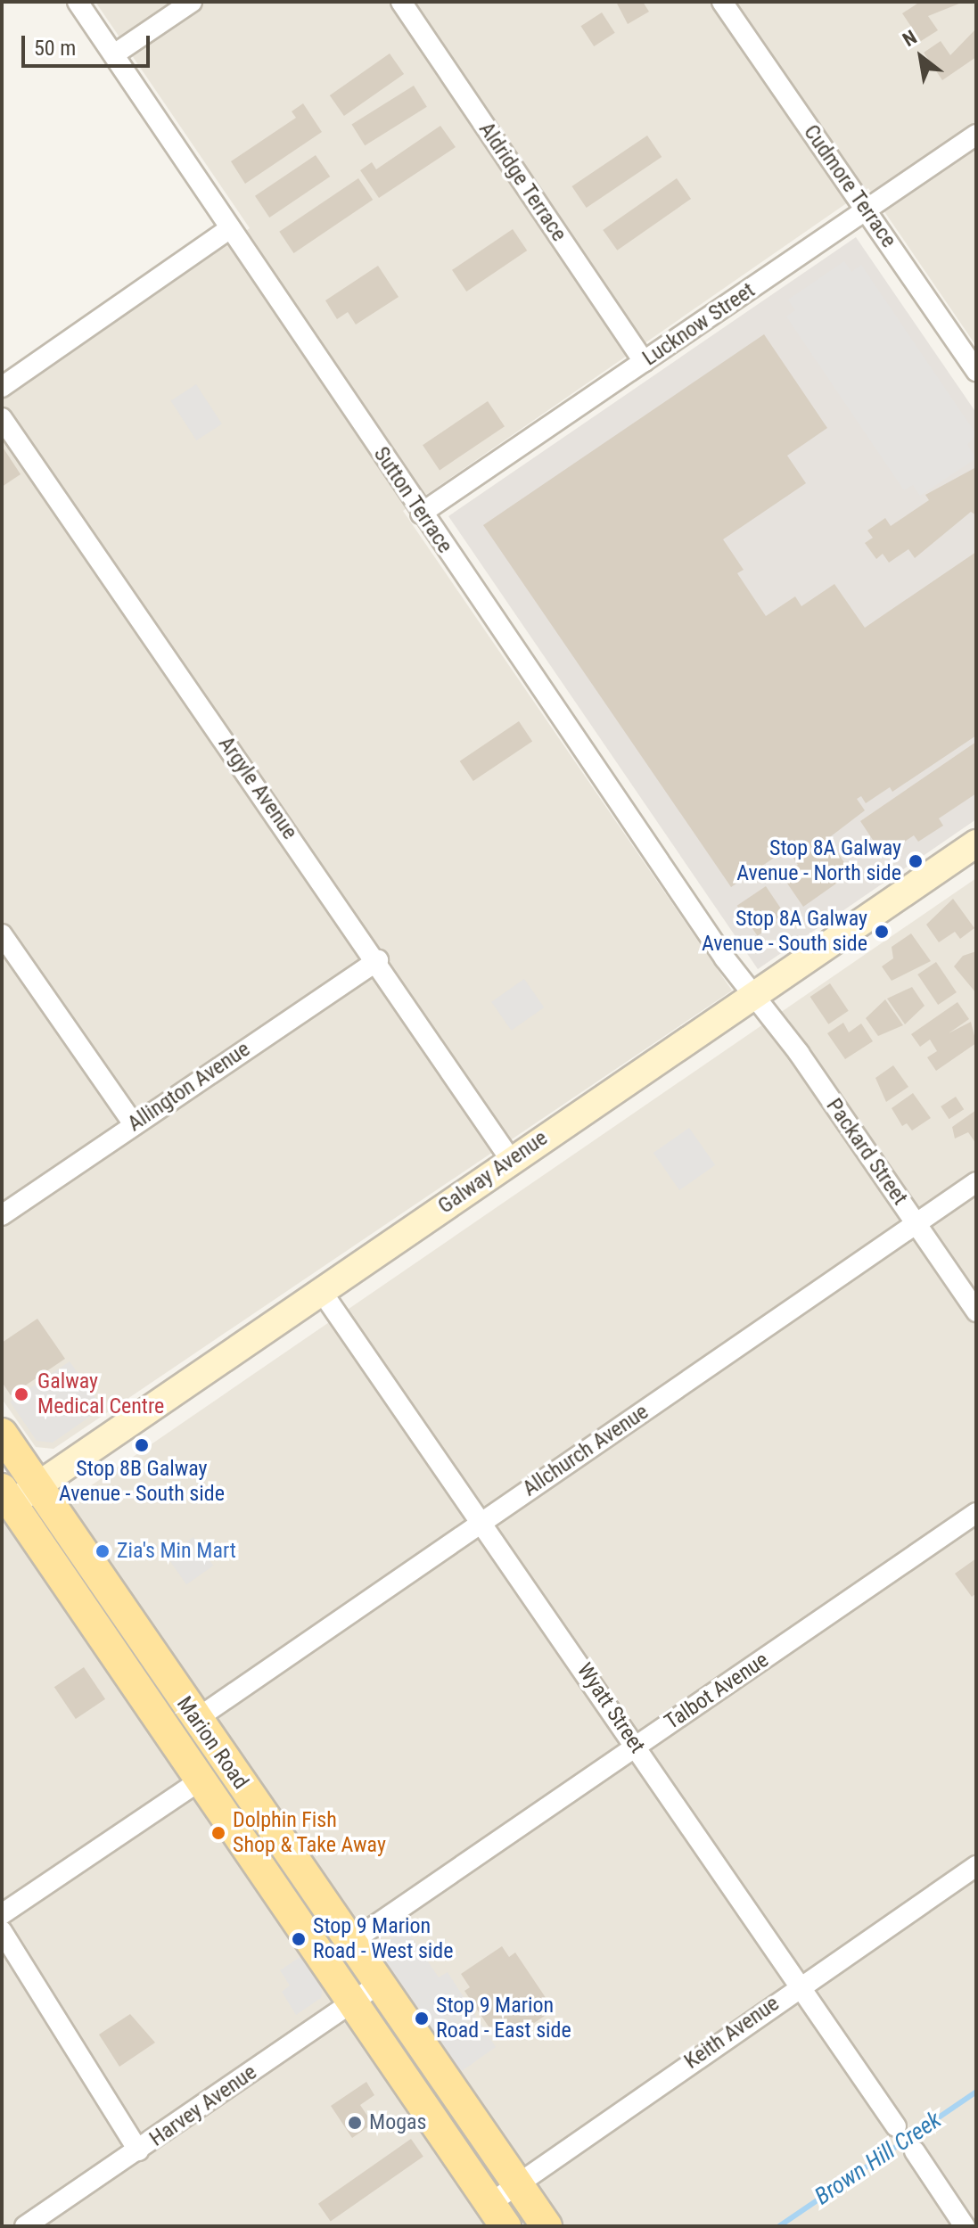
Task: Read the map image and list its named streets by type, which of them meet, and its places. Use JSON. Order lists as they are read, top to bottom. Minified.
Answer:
{"streets":{"main road":["Marion Road"],"street":["Aldridge Terrace","Cudmore Terrace","Lucknow Street","Sutton Terrace","Argyle Avenue","Allington Avenue","Packard Street","Galway Avenue","Allchurch Avenue","Talbot Avenue","Wyatt Street","Keith Avenue","Harvey Avenue"]},"crossings":[["Aldridge Terrace","Lucknow Street"],["Cudmore Terrace","Lucknow Street"],["Lucknow Street","Sutton Terrace"],["Sutton Terrace","Packard Street"],["Sutton Terrace","Galway Avenue"],["Argyle Avenue","Allington Avenue"],["Argyle Avenue","Galway Avenue"],["Packard Street","Galway Avenue"],["Packard Street","Allchurch Avenue"],["Galway Avenue","Wyatt Street"],["Galway Avenue","Marion Road"],["Allchurch Avenue","Wyatt Street"],["Allchurch Avenue","Marion Road"],["Talbot Avenue","Wyatt Street"],["Talbot Avenue","Marion Road"],["Wyatt Street","Keith Avenue"],["Marion Road","Keith Avenue"],["Marion Road","Harvey Avenue"]],"water":["Brown Hill Creek"],"places":["Stop 8A Galway Avenue - North side","Stop 8A Galway Avenue - South side","Galway Medical Centre","Stop 8B Galway Avenue - South side","Zia's Min Mart","Dolphin Fish Shop & Take Away","Stop 9 Marion Road - West side","Stop 9 Marion Road - East side","Mogas"],"scale_bar":"50 m","north":"top left"}
